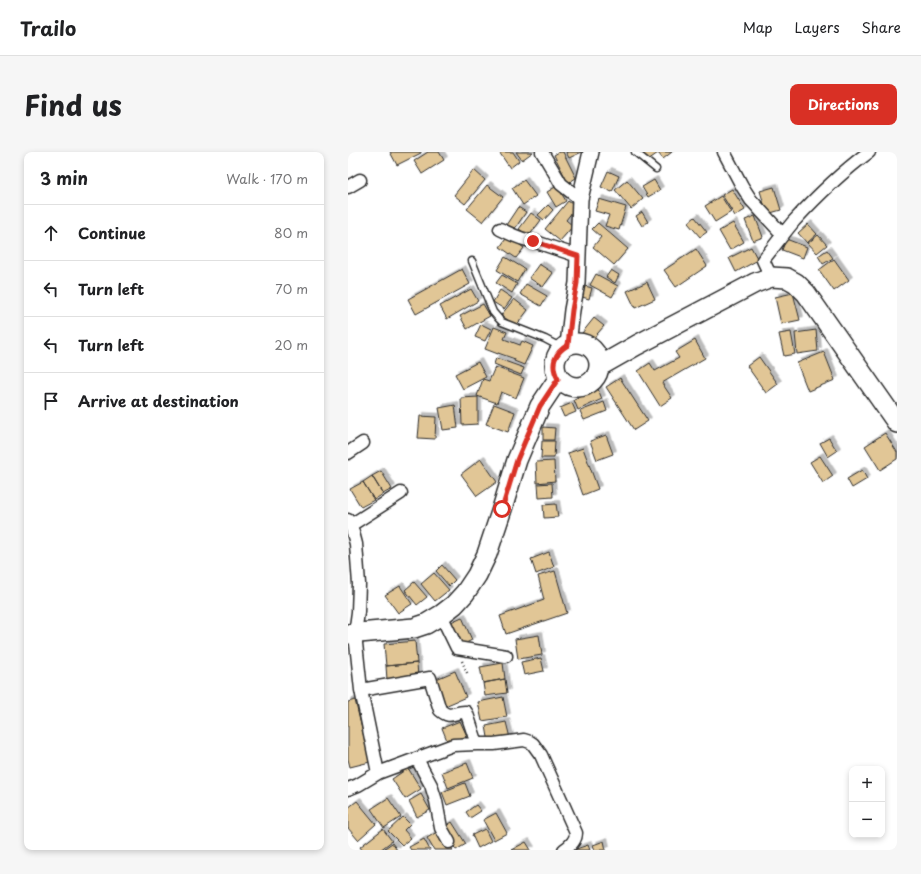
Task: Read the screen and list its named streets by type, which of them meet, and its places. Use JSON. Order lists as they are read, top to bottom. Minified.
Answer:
{"page":{"header":"Trailo","nav":["Map","Layers","Share"],"title":"Find us","buttons":"Directions","heading":["3 min","Walk · 170 m"],"list":[["Continue","80 m"],["Turn left","70 m"],["Turn left","20 m"],"Arrive at destination"],"map_buttons":["+","−"]}}
